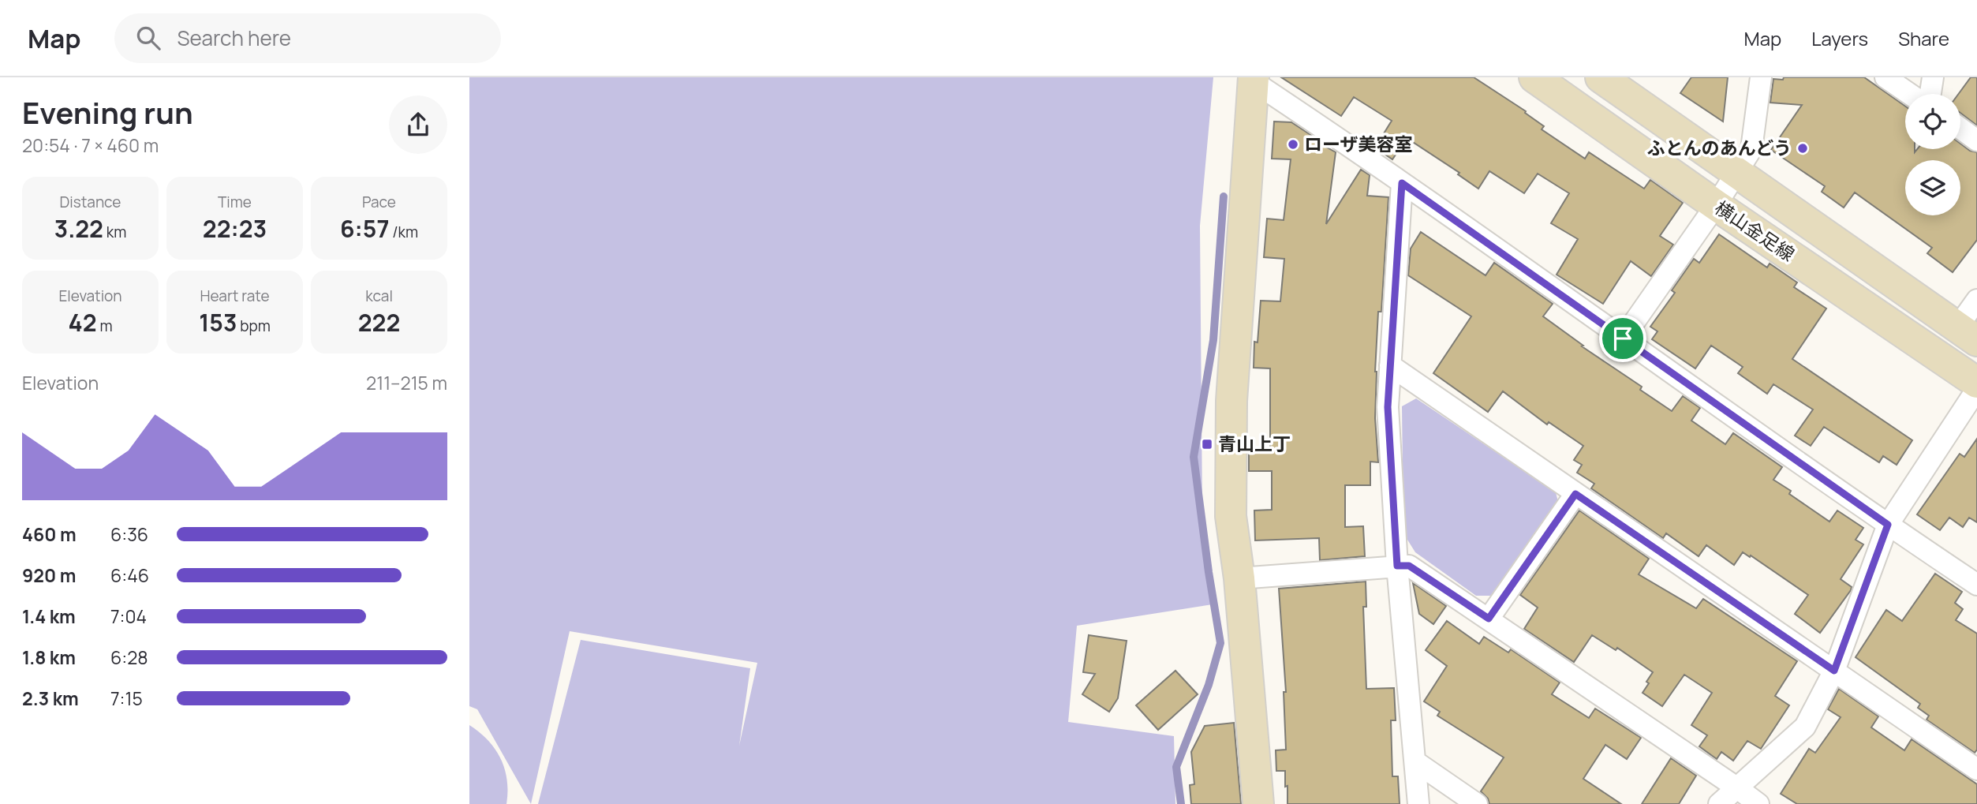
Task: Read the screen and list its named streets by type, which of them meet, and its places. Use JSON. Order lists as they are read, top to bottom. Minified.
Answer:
{"streets":{"street":["横山金足線"]},"places":{"other":["ローザ美容室","ふとんのあんどう"],"transit":["青山上丁"]},"page":{"header":"Map","search":"Search here","nav":["Map","Layers","Share"],"heading":["Evening run","20:54 · 7 × 460 m"],"stats":[["Distance","3.22 km"],["Time","22:23"],["Pace","6:57 /km"],["Elevation","42 m"],["Heart rate","153 bpm"],["kcal","222"]],"chart":["Elevation","211–215 m"],"list":[{"name":"460 m","note":"6:36"},{"name":"920 m","note":"6:46"},{"name":"1.4 km","note":"7:04"},{"name":"1.8 km","note":"6:28"},{"name":"2.3 km","note":"7:15"}]}}
